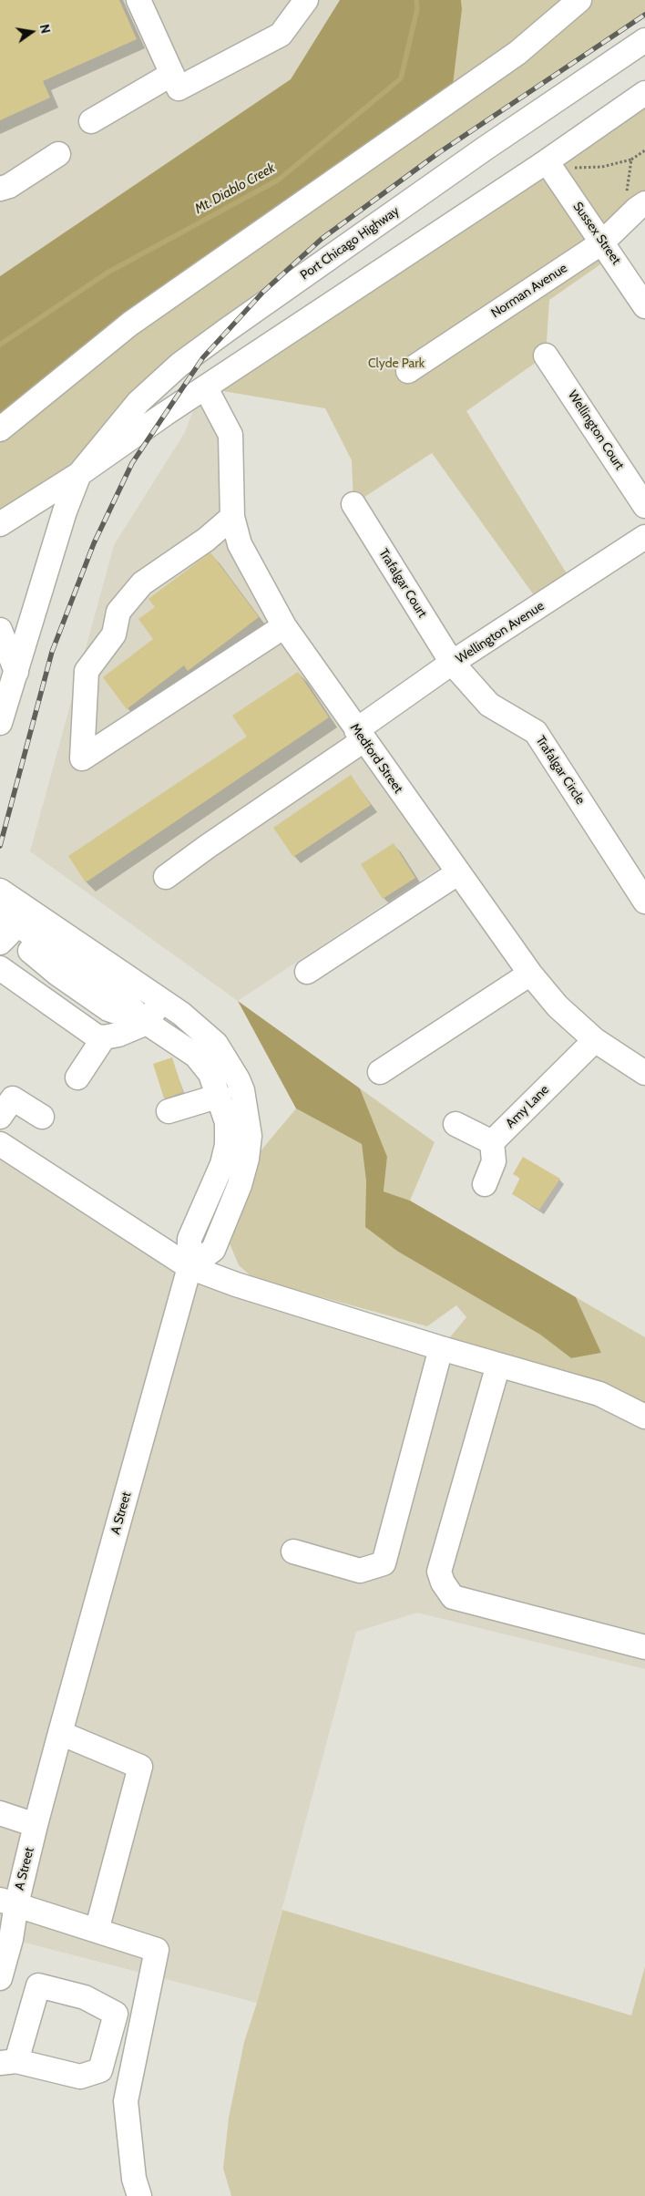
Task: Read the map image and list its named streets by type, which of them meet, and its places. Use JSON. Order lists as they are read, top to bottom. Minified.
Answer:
{"streets":{"street":["Sussex Street","Port Chicago Highway","Norman Avenue","Wellington Court","Trafalgar Court","Wellington Avenue","Medford Street","Trafalgar Circle","Amy Lane","A Street"]},"crossings":[["Sussex Street","Port Chicago Highway"],["Sussex Street","Norman Avenue"],["Port Chicago Highway","Medford Street"],["Trafalgar Court","Wellington Avenue"],["Trafalgar Court","Trafalgar Circle"],["Wellington Avenue","Medford Street"],["Wellington Avenue","Trafalgar Circle"],["Medford Street","Amy Lane"]],"water":["Mt. Diablo Creek"],"parks":["Clyde Park"],"north":"right"}
